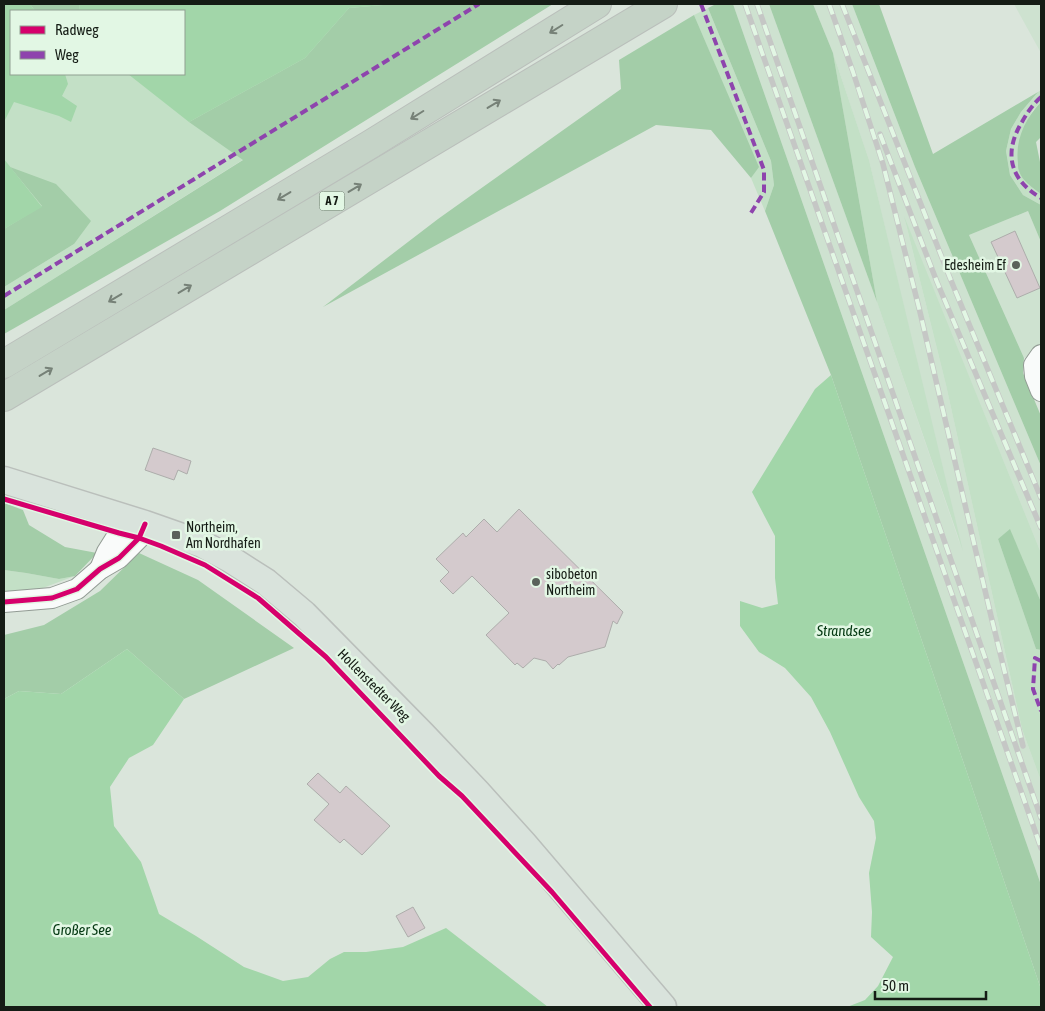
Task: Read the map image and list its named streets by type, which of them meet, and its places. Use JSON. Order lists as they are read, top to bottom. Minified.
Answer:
{"streets":{"highway":["A 7"],"main road":["Hollenstedter Weg"]},"water":["Strandsee","Großer See"],"places":{"other":["Edesheim Ef","sibobeton Northeim"],"transit":["Northeim, Am Nordhafen"]},"legend":["Radweg","Weg"],"scale_bar":"50 m"}
